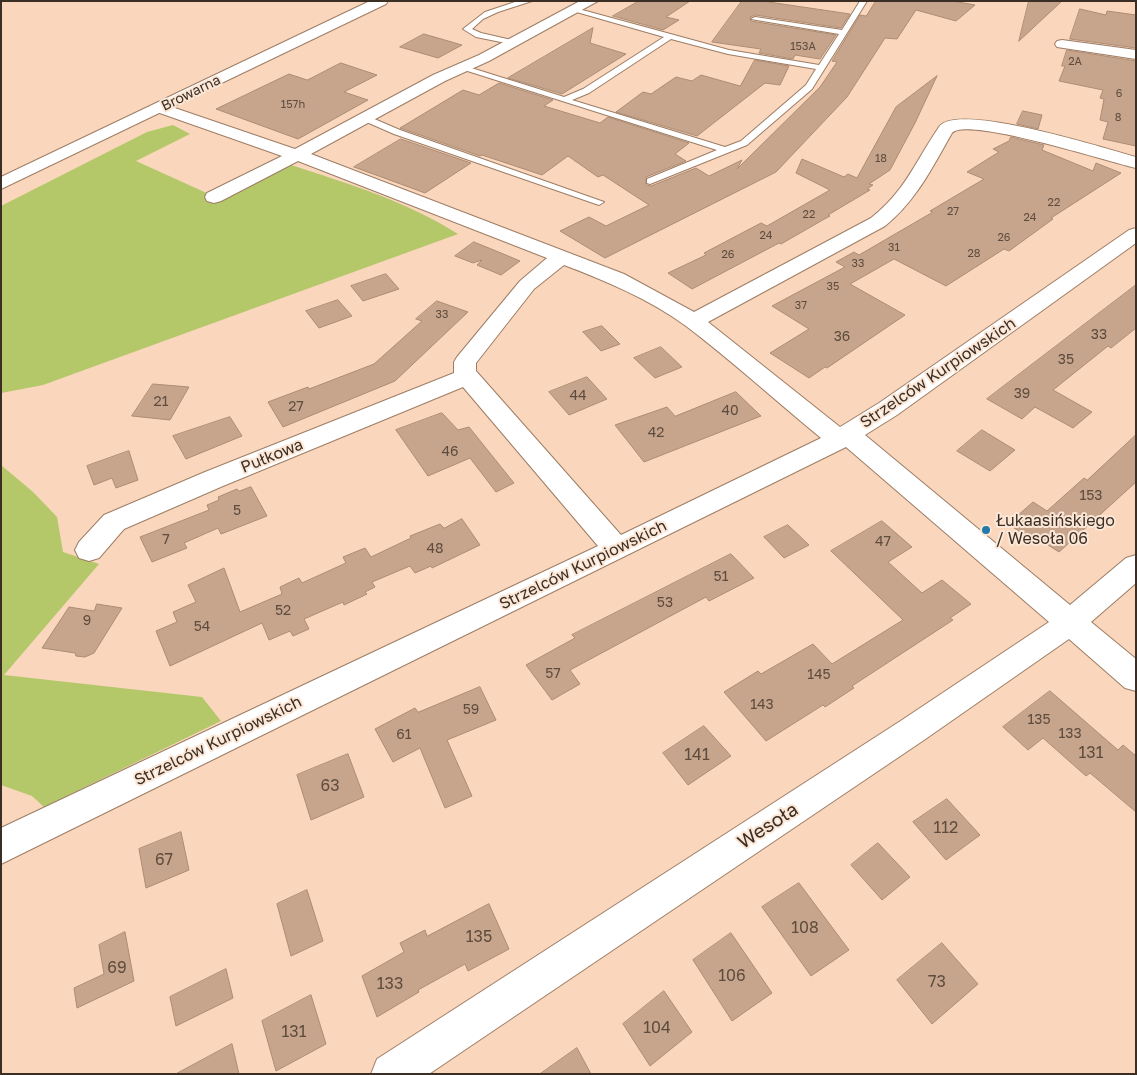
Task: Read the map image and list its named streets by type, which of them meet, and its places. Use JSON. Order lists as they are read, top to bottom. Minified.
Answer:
{"streets":{"street":["Browarna","Strzelców Kurpiowskich","Pułkowa","Wesoła"]},"places":["Łukaasińskiego / Wesoła 06"],"house_numbers":["153A","2A","6","157h","8","18","22","27","22","24","24","26","31","28","26","33","35","37","33","33","36","35","39","44","21","27","40","42","46","153","5","7","47","48","51","53","52","9","54","57","145","143","59","135","133","61","131","141","63","112","67","108","135","69","106","73","133","104","131"]}
